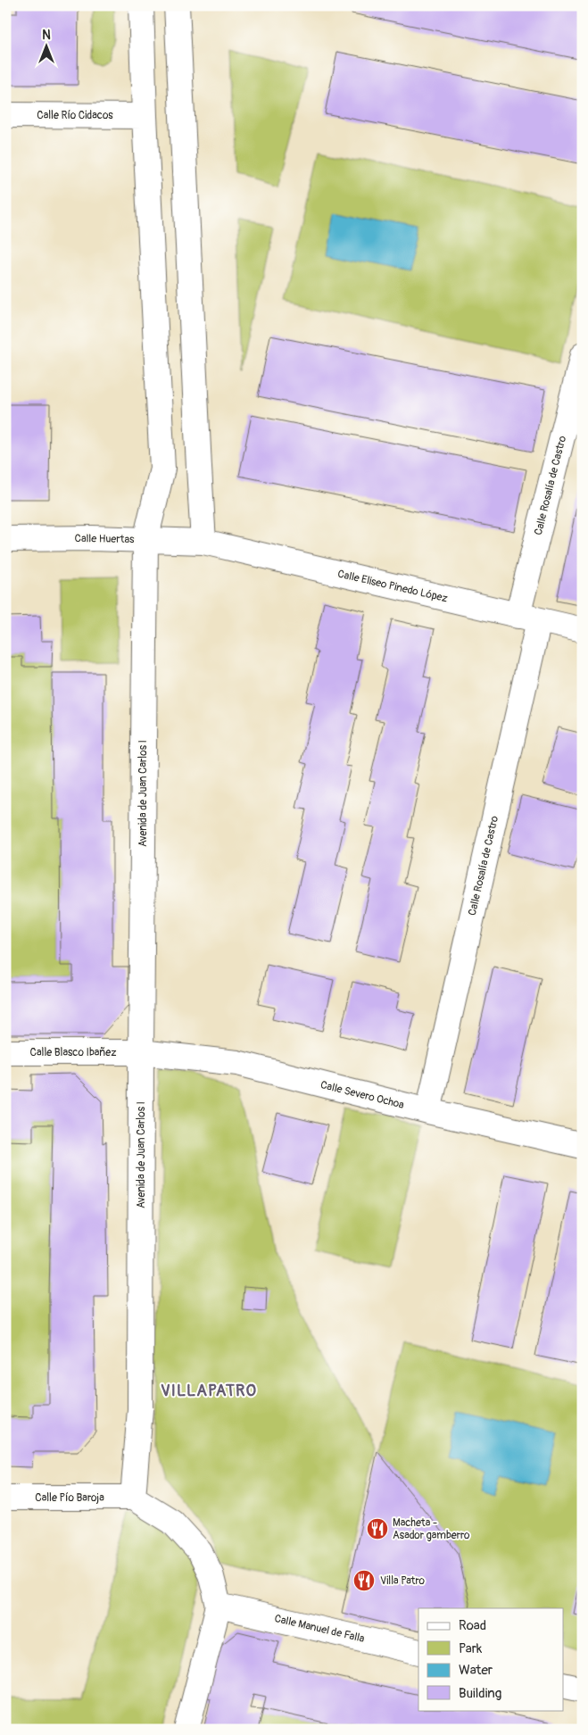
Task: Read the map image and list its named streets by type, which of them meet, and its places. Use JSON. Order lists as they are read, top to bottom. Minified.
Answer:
{"streets":{"street":["Calle Río Cidacos","Calle Rosalía de Castro","Calle Huertas","Calle Eliseo Pinedo López","Avenida de Juan Carlos I","Calle Blasco Ibañez","Calle Severo Ochoa","Calle Pío Baroja","Calle Manuel de Falla"]},"crossings":[["Calle Río Cidacos","Avenida de Juan Carlos I"],["Calle Rosalía de Castro","Calle Eliseo Pinedo López"],["Calle Rosalía de Castro","Calle Severo Ochoa"],["Calle Huertas","Calle Eliseo Pinedo López"],["Calle Huertas","Avenida de Juan Carlos I"],["Avenida de Juan Carlos I","Calle Blasco Ibañez"],["Avenida de Juan Carlos I","Calle Severo Ochoa"],["Avenida de Juan Carlos I","Calle Pío Baroja"],["Calle Blasco Ibañez","Calle Severo Ochoa"]],"districts":["VILLAPATRO"],"places":{"restaurant":["Macheta - Asador gamberro","Villa Patro"]},"legend":["Road","Park","Water","Building"],"north":"top"}
